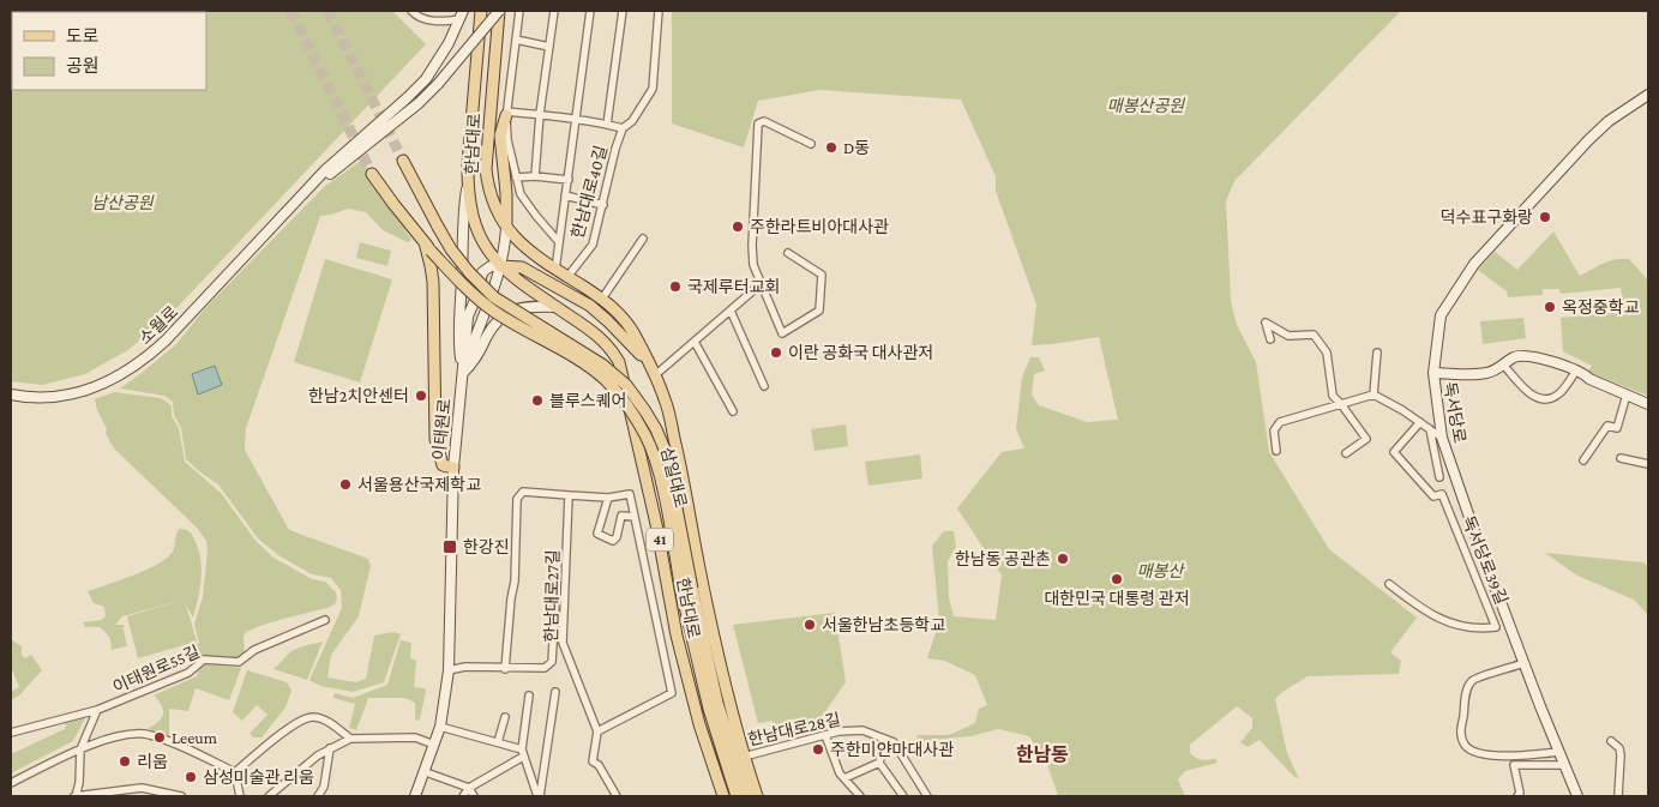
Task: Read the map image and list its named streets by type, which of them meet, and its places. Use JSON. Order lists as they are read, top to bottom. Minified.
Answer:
{"streets":{"main road":["한남대로","소월로","독서당로","이태원로","삼일대로","41"],"street":["한남대로40길","독서당로39길","한남대로27길","이태원로55길","한남대로28길"]},"crossings":[["한남대로","한남대로40길"],["한남대로","소월로"],["한남대로","이태원로"],["한남대로","한남대로28길"]],"districts":["한남동"],"parks":["매봉산공원","남산공원","매봉산"],"places":{"other":["D동","덕수표구화랑","주한라트비아대사관","국제루터교회","옥정중학교","이란 공화국 대사관저","한남2치안센터","블루스퀘어","서울용산국제학교","한남동 공관촌","대한민국 대통령 관저","서울한남초등학교","Leeum","주한미얀마대사관","리움","삼성미술관 리움"],"transit":["한강진"]},"legend":["도로","공원"]}
